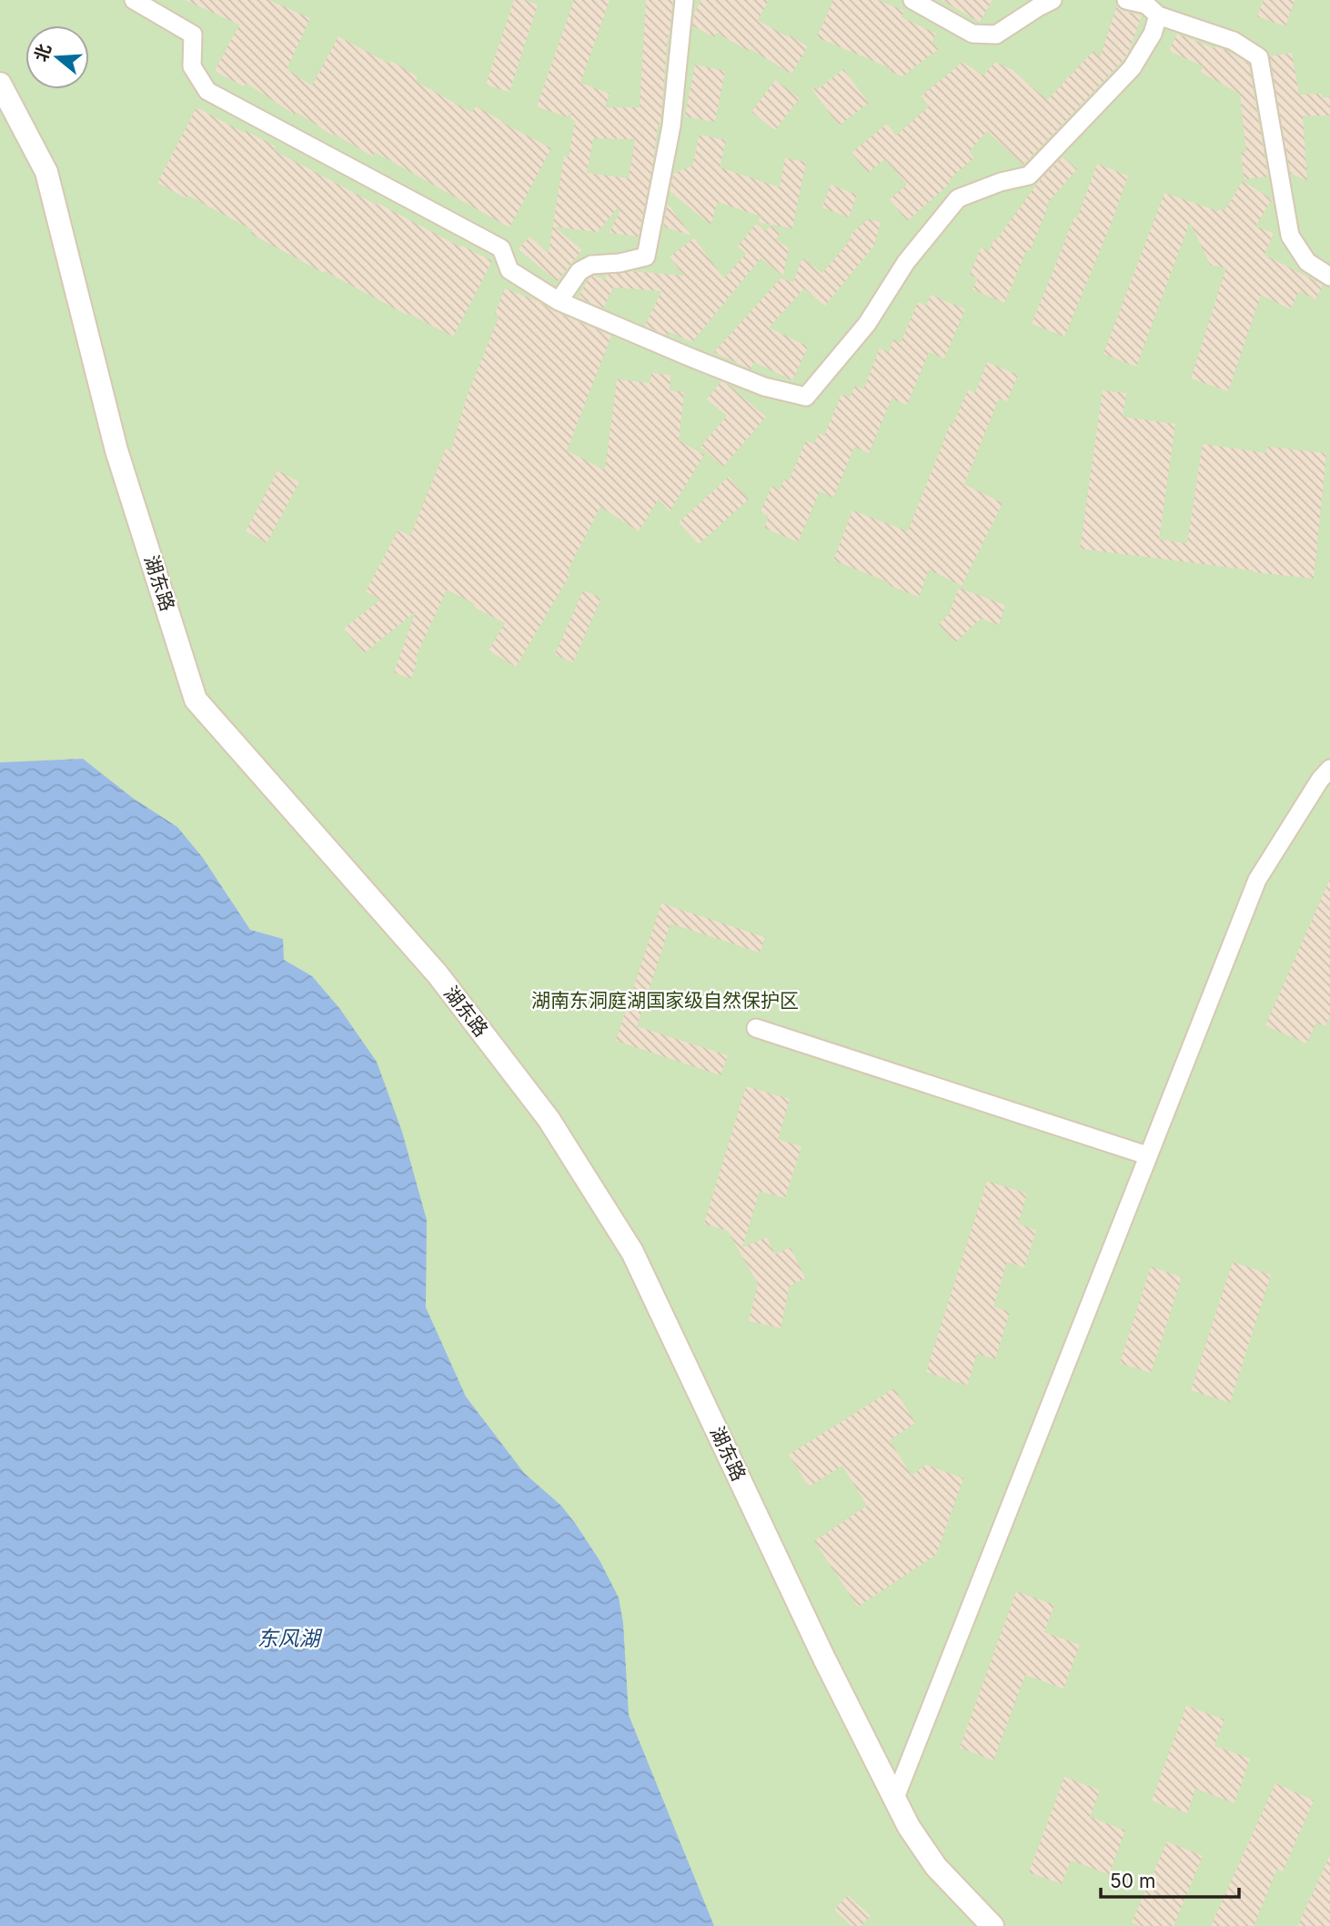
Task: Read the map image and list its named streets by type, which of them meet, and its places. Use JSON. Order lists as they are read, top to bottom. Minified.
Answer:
{"streets":{"street":["湖东路"]},"water":["东风湖"],"parks":["湖南东洞庭湖国家级自然保护区"],"scale_bar":"50 m","north":"left"}
